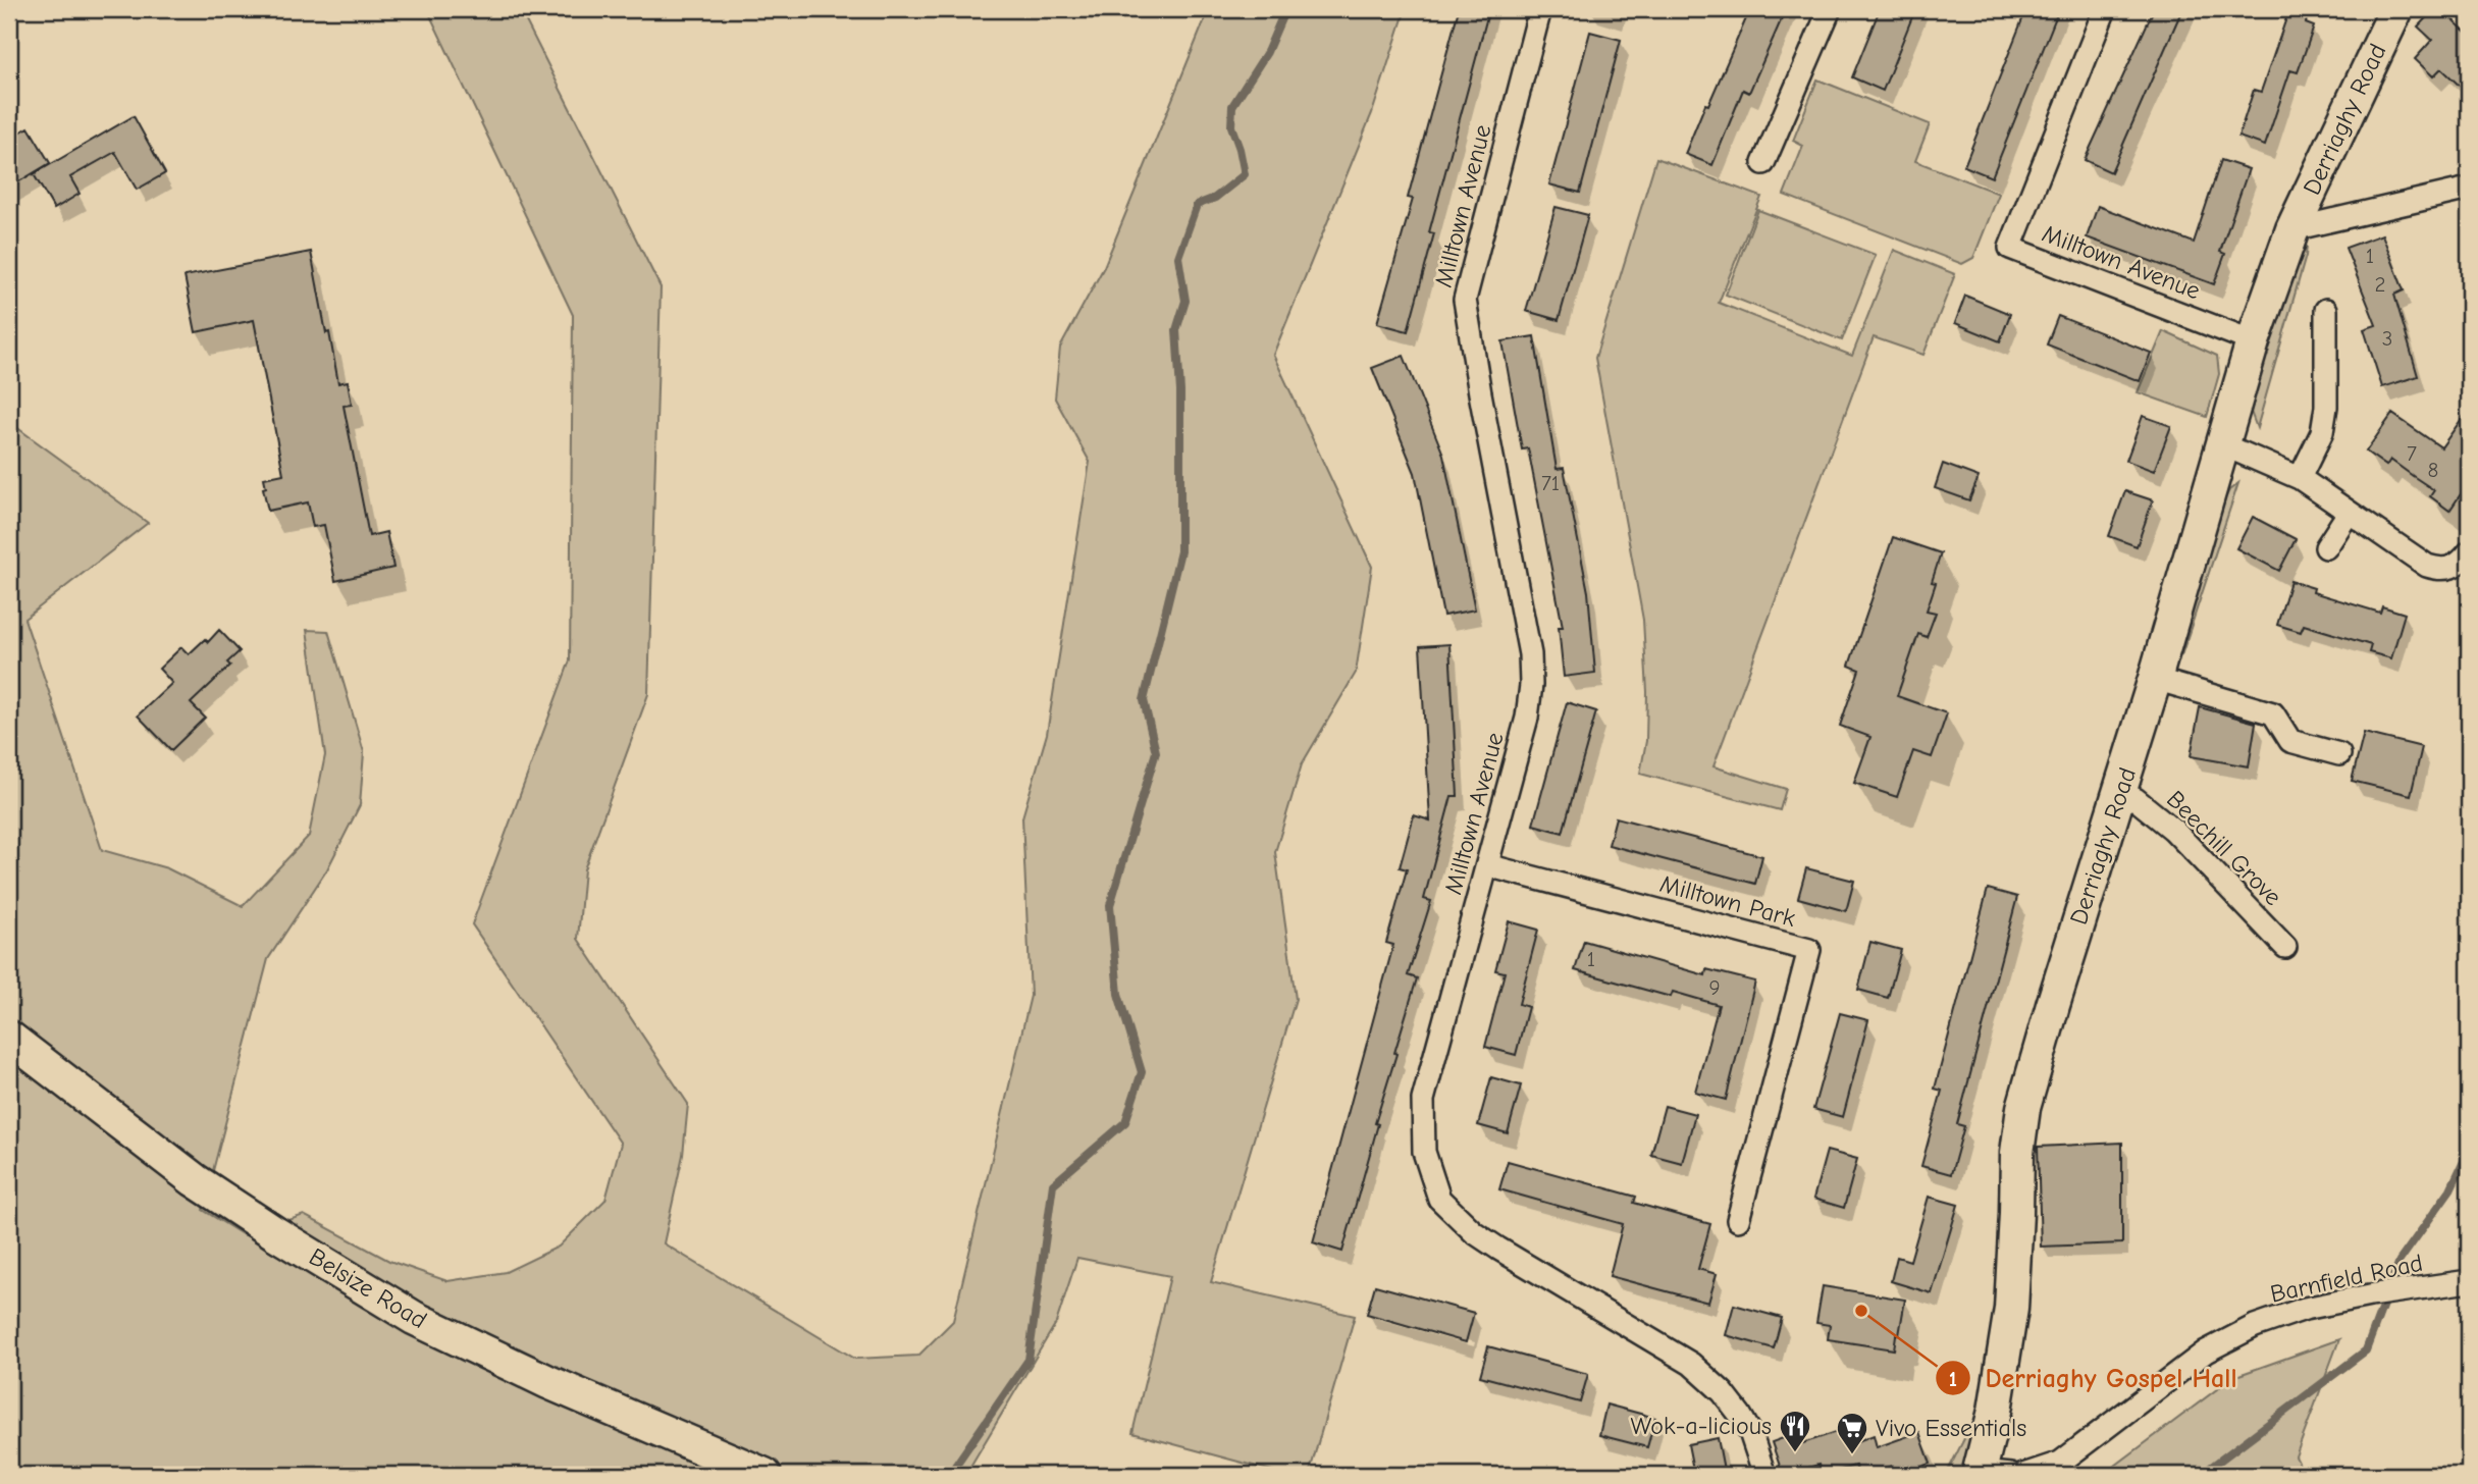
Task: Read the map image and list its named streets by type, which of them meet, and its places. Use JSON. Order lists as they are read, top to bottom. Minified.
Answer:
{"streets":{"street":["Derriaghy Road","Milltown Avenue","Beechill Grove","Milltown Park","Barnfield Road","Belsize Road"]},"crossings":[["Derriaghy Road","Milltown Avenue"],["Derriaghy Road","Beechill Grove"],["Milltown Avenue","Milltown Park"]],"places":{"other":["Derriaghy Gospel Hall"],"restaurant":["Wok-a-licious"],"supermarket":["Vivo Essentials"]},"house_numbers":["1","2","3","7","8","71","1","9"]}
